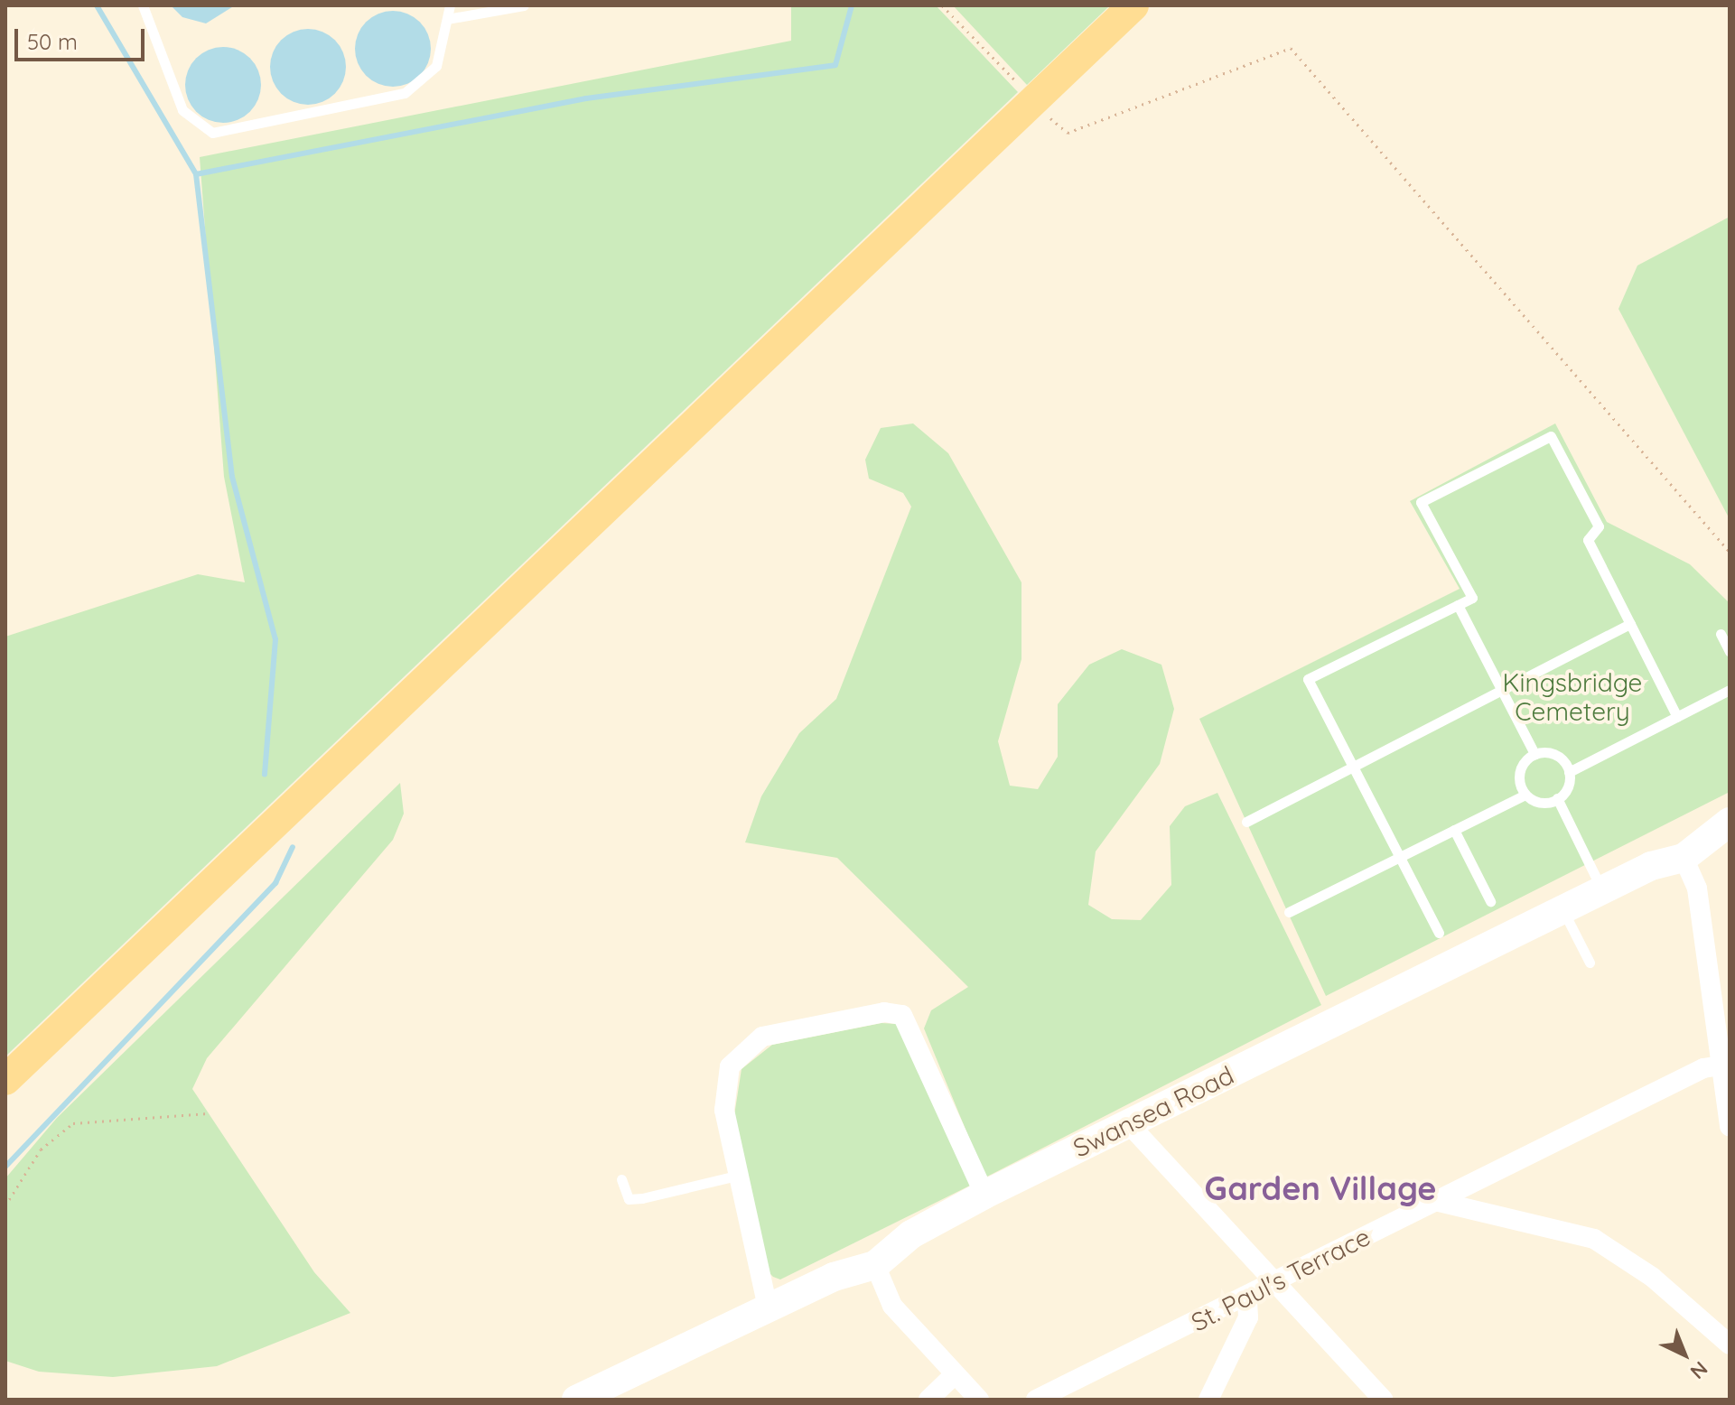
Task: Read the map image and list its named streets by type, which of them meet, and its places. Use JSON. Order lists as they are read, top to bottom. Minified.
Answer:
{"streets":{"main road":["Swansea Road"],"street":["St. Paul's Terrace"]},"districts":["Garden Village"],"parks":["Kingsbridge Cemetery"],"scale_bar":"50 m","north":"bottom right"}
